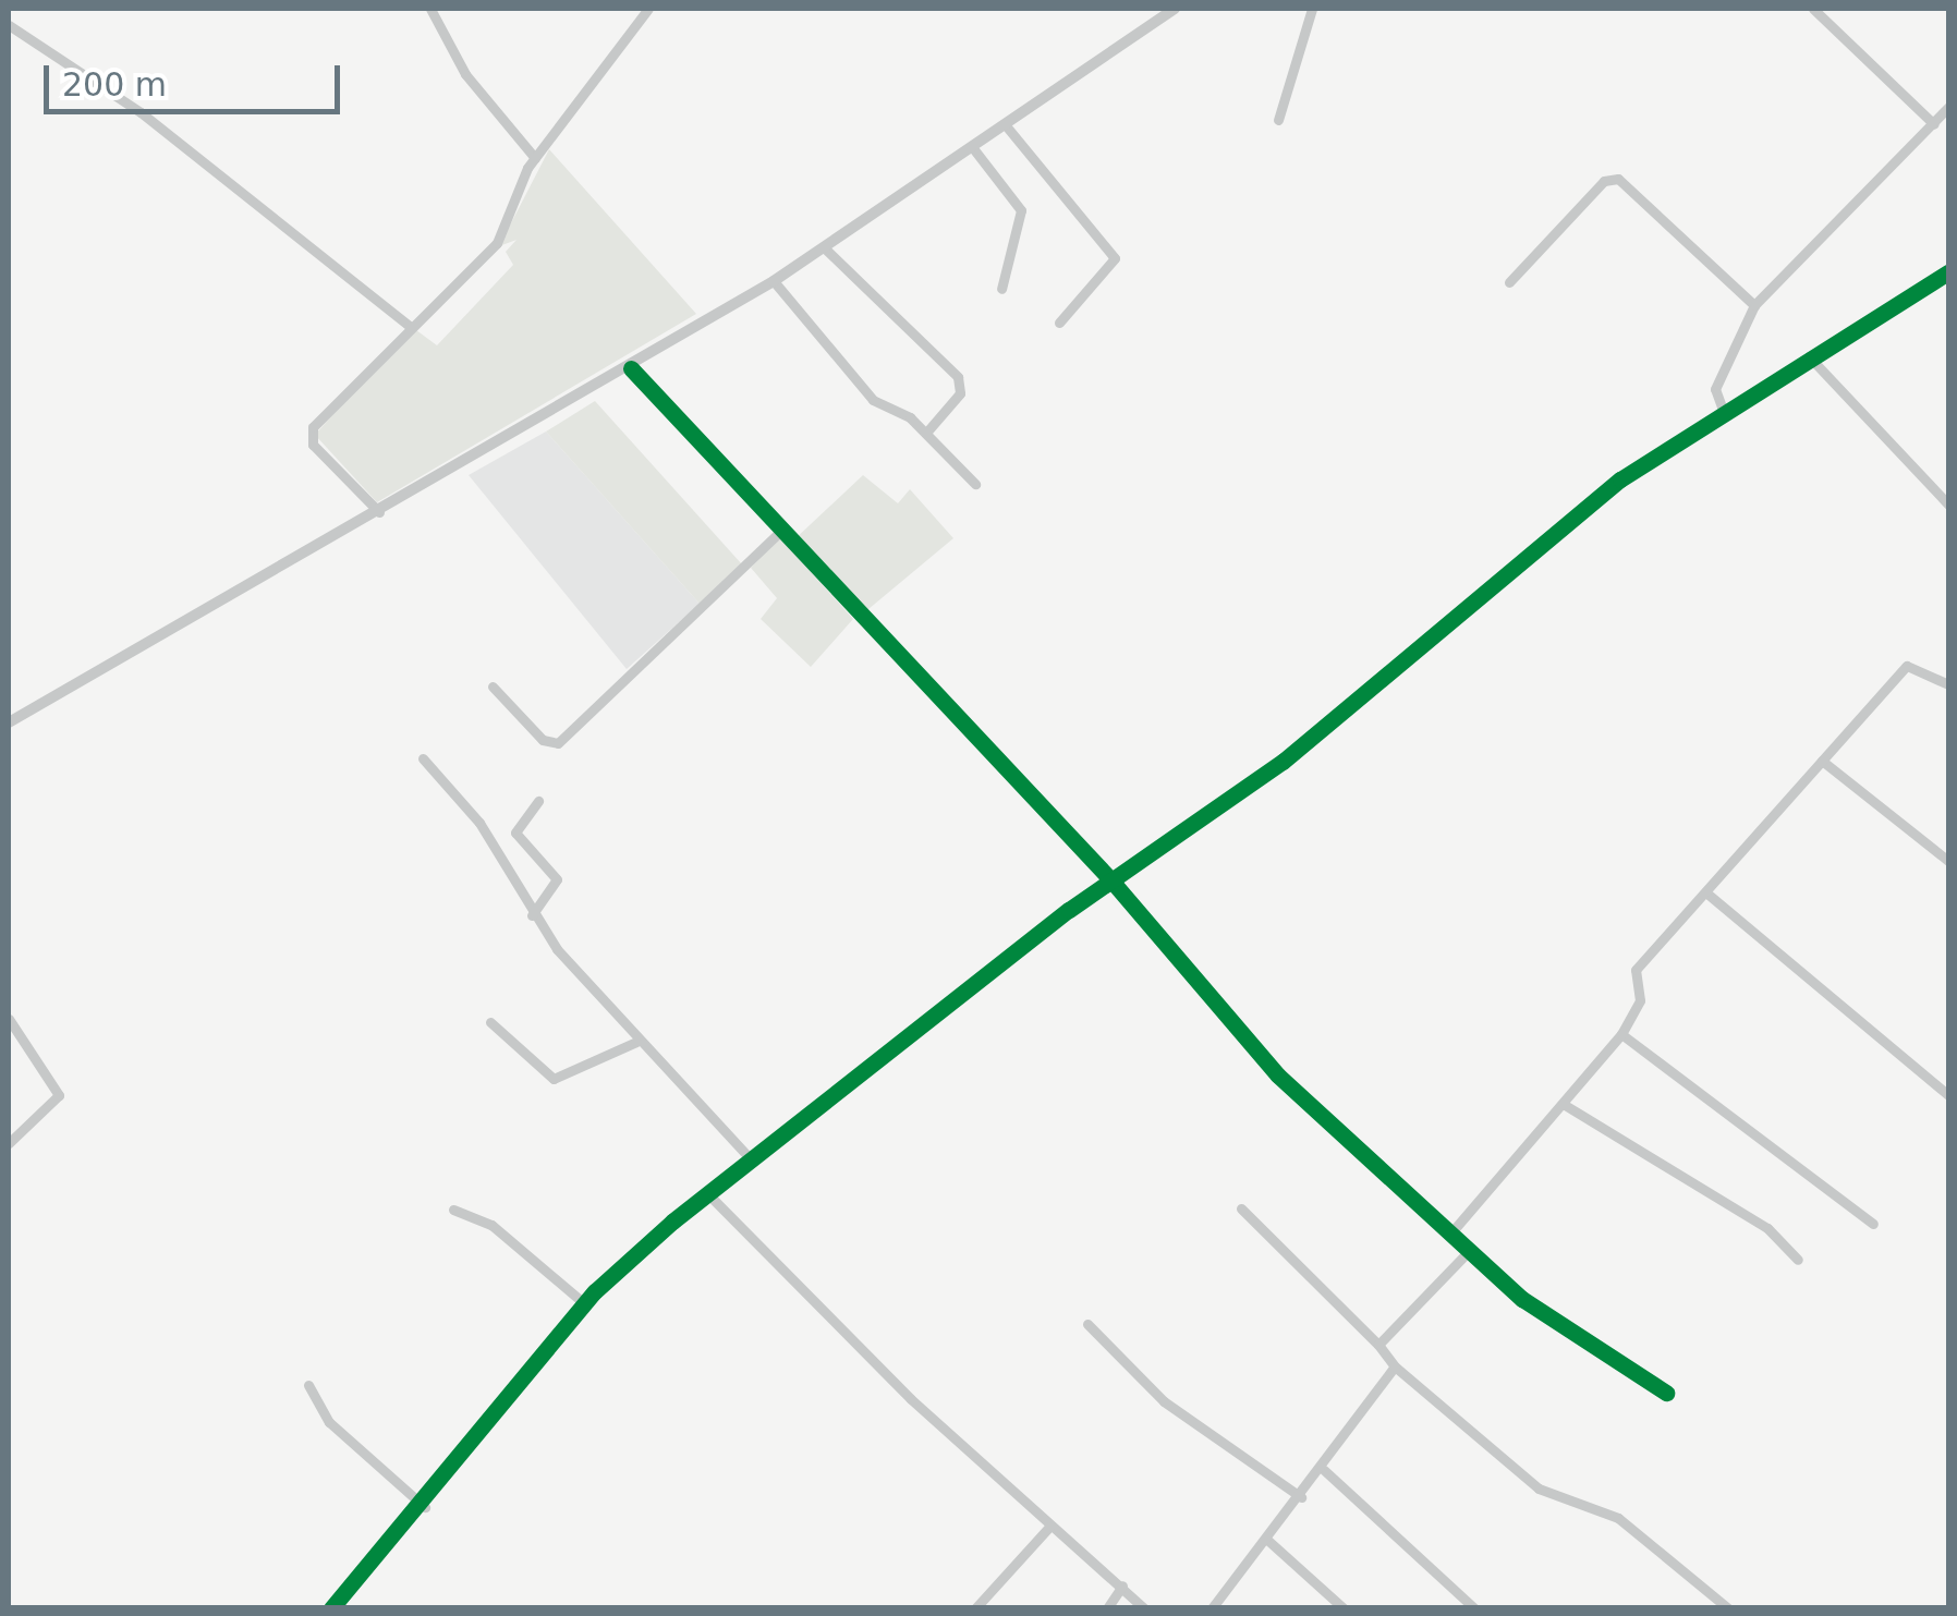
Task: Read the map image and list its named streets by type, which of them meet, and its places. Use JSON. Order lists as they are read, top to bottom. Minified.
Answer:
{"scale_bar":"200 m"}
